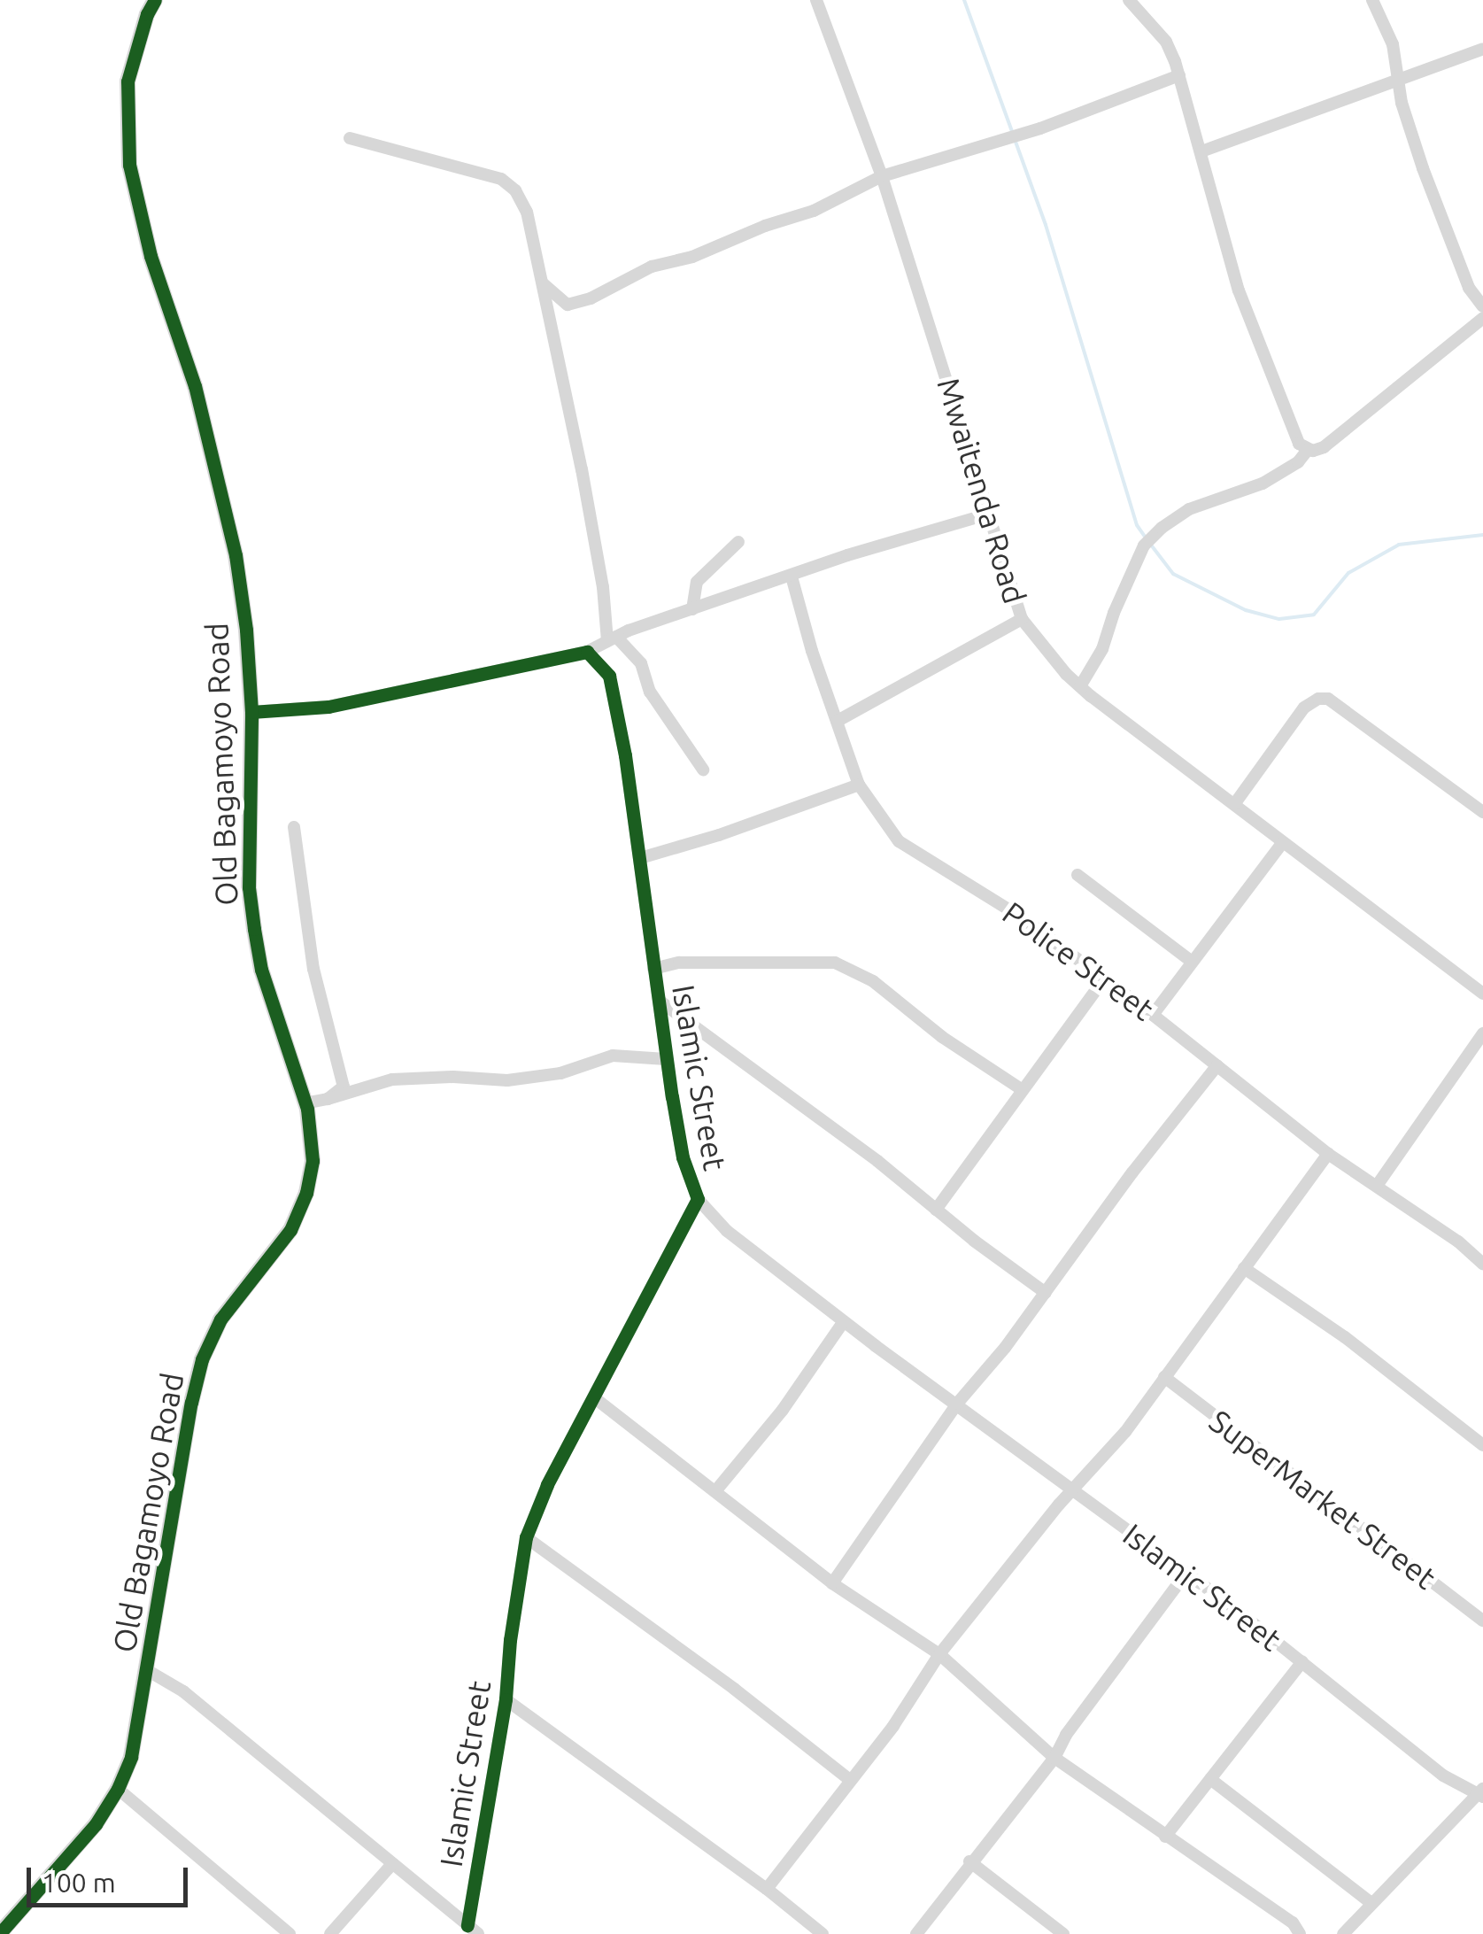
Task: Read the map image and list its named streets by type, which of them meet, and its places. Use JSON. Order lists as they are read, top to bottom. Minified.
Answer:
{"streets":{"street":["Mwaitenda Road","Old Bagamoyo Road","Police Street","Islamic Street","SuperMarket Street"]},"scale_bar":"100 m"}
